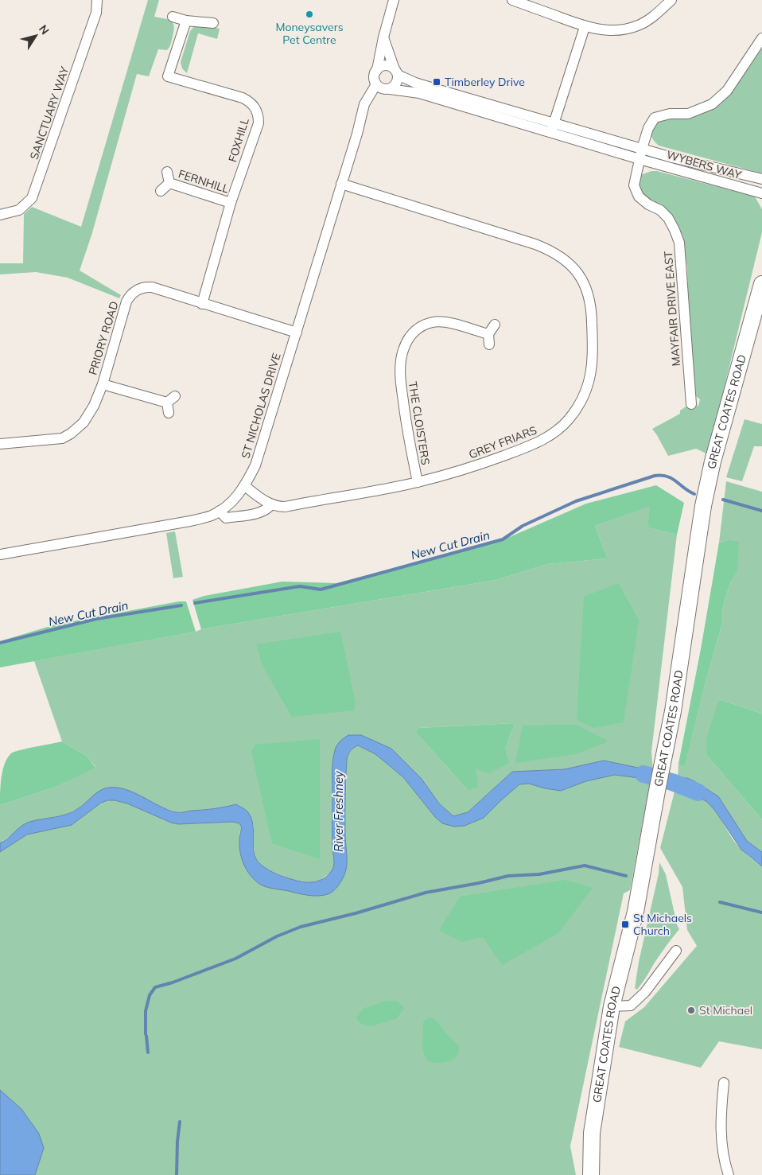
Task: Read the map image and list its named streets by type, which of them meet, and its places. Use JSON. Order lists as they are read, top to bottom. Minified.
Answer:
{"streets":{"main road":["GREAT COATES ROAD"],"street":["SANCTUARY WAY","FOXHILL","WYBERS WAY","FERNHILL","MAYFAIR DRIVE EAST","PRIORY ROAD","ST NICHOLAS DRIVE","THE CLOISTERS","GREY FRIARS"]},"crossings":[["FOXHILL","FERNHILL"],["FOXHILL","PRIORY ROAD"],["WYBERS WAY","MAYFAIR DRIVE EAST"],["WYBERS WAY","ST NICHOLAS DRIVE"],["PRIORY ROAD","ST NICHOLAS DRIVE"],["ST NICHOLAS DRIVE","GREY FRIARS"],["THE CLOISTERS","GREY FRIARS"]],"water":["New Cut Drain","River Freshney"],"places":{"other":["Moneysavers Pet Centre","St Michael"],"transit":["Timberley Drive","St Michaels Church"]},"north":"top right"}
